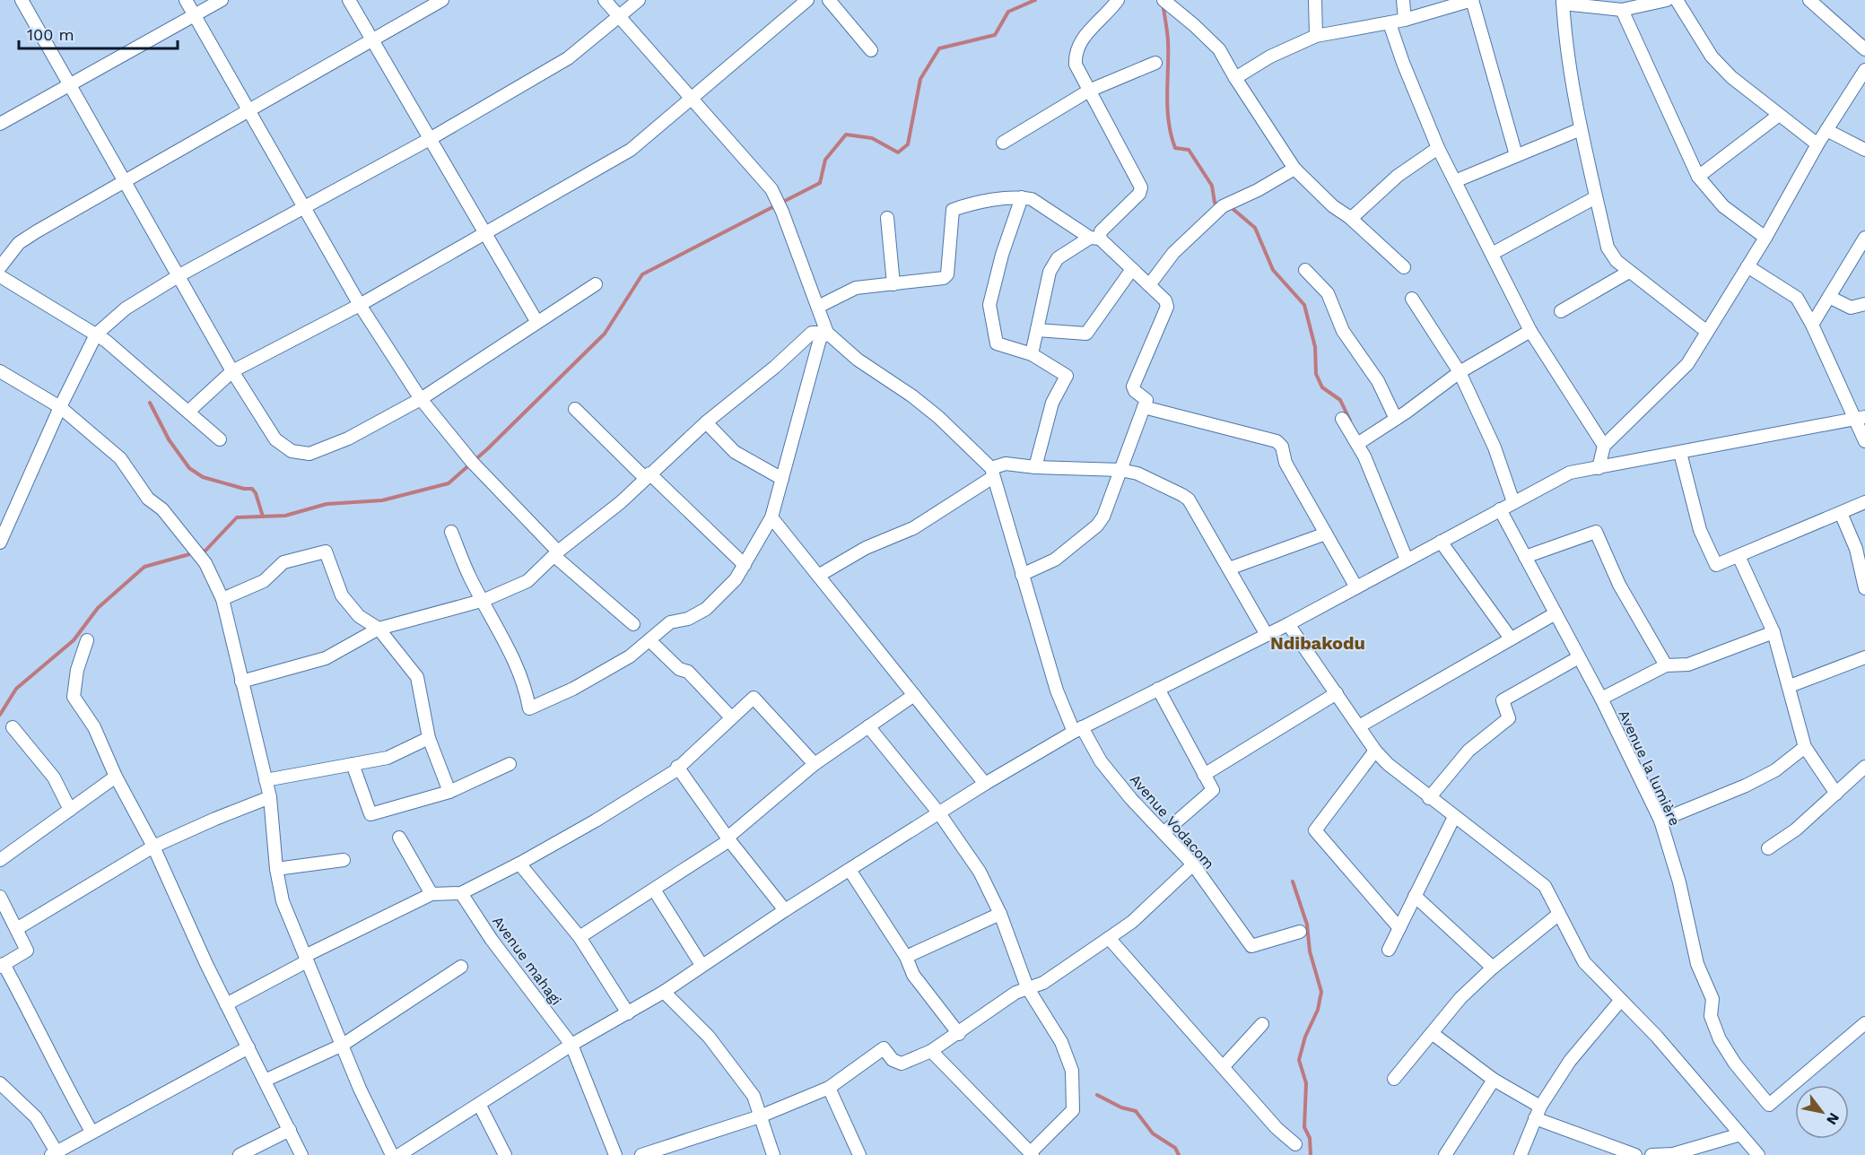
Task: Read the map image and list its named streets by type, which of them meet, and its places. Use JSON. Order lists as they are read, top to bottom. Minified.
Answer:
{"streets":{"street":["Avenue la lumière","Avenue Vodacom","Avenue mahagi"]},"districts":["Ndibakodu"],"scale_bar":"100 m","north":"bottom right"}
